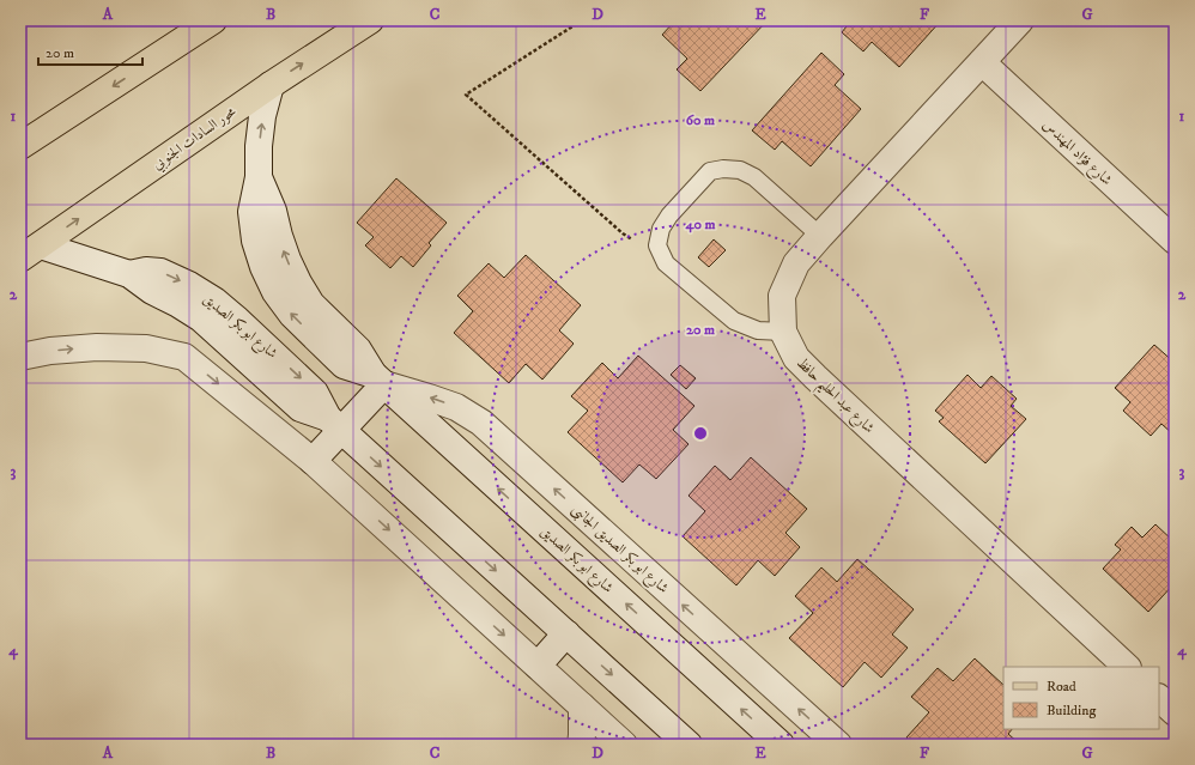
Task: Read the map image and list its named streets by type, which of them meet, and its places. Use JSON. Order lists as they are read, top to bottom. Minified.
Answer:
{"streets":{"main road":["محور السادات الجنوبي"],"street":["شارع فؤاد المهندس","شارع ابو بكر الصديق","شارع عبد الحليم حافظ","شارع ابو بكر الصديق الجانبى"]},"crossings":[["محور السادات الجنوبي","شارع ابو بكر الصديق"],["شارع فؤاد المهندس","شارع عبد الحليم حافظ"],["شارع ابو بكر الصديق","شارع ابو بكر الصديق الجانبى"]],"legend":["Road","Building"],"scale_bar":"20 m","grid":{"columns":["A","B","C","D","E","F","G"],"rows":["1","2","3","4"]},"rings":["60 m","40 m","20 m"]}
